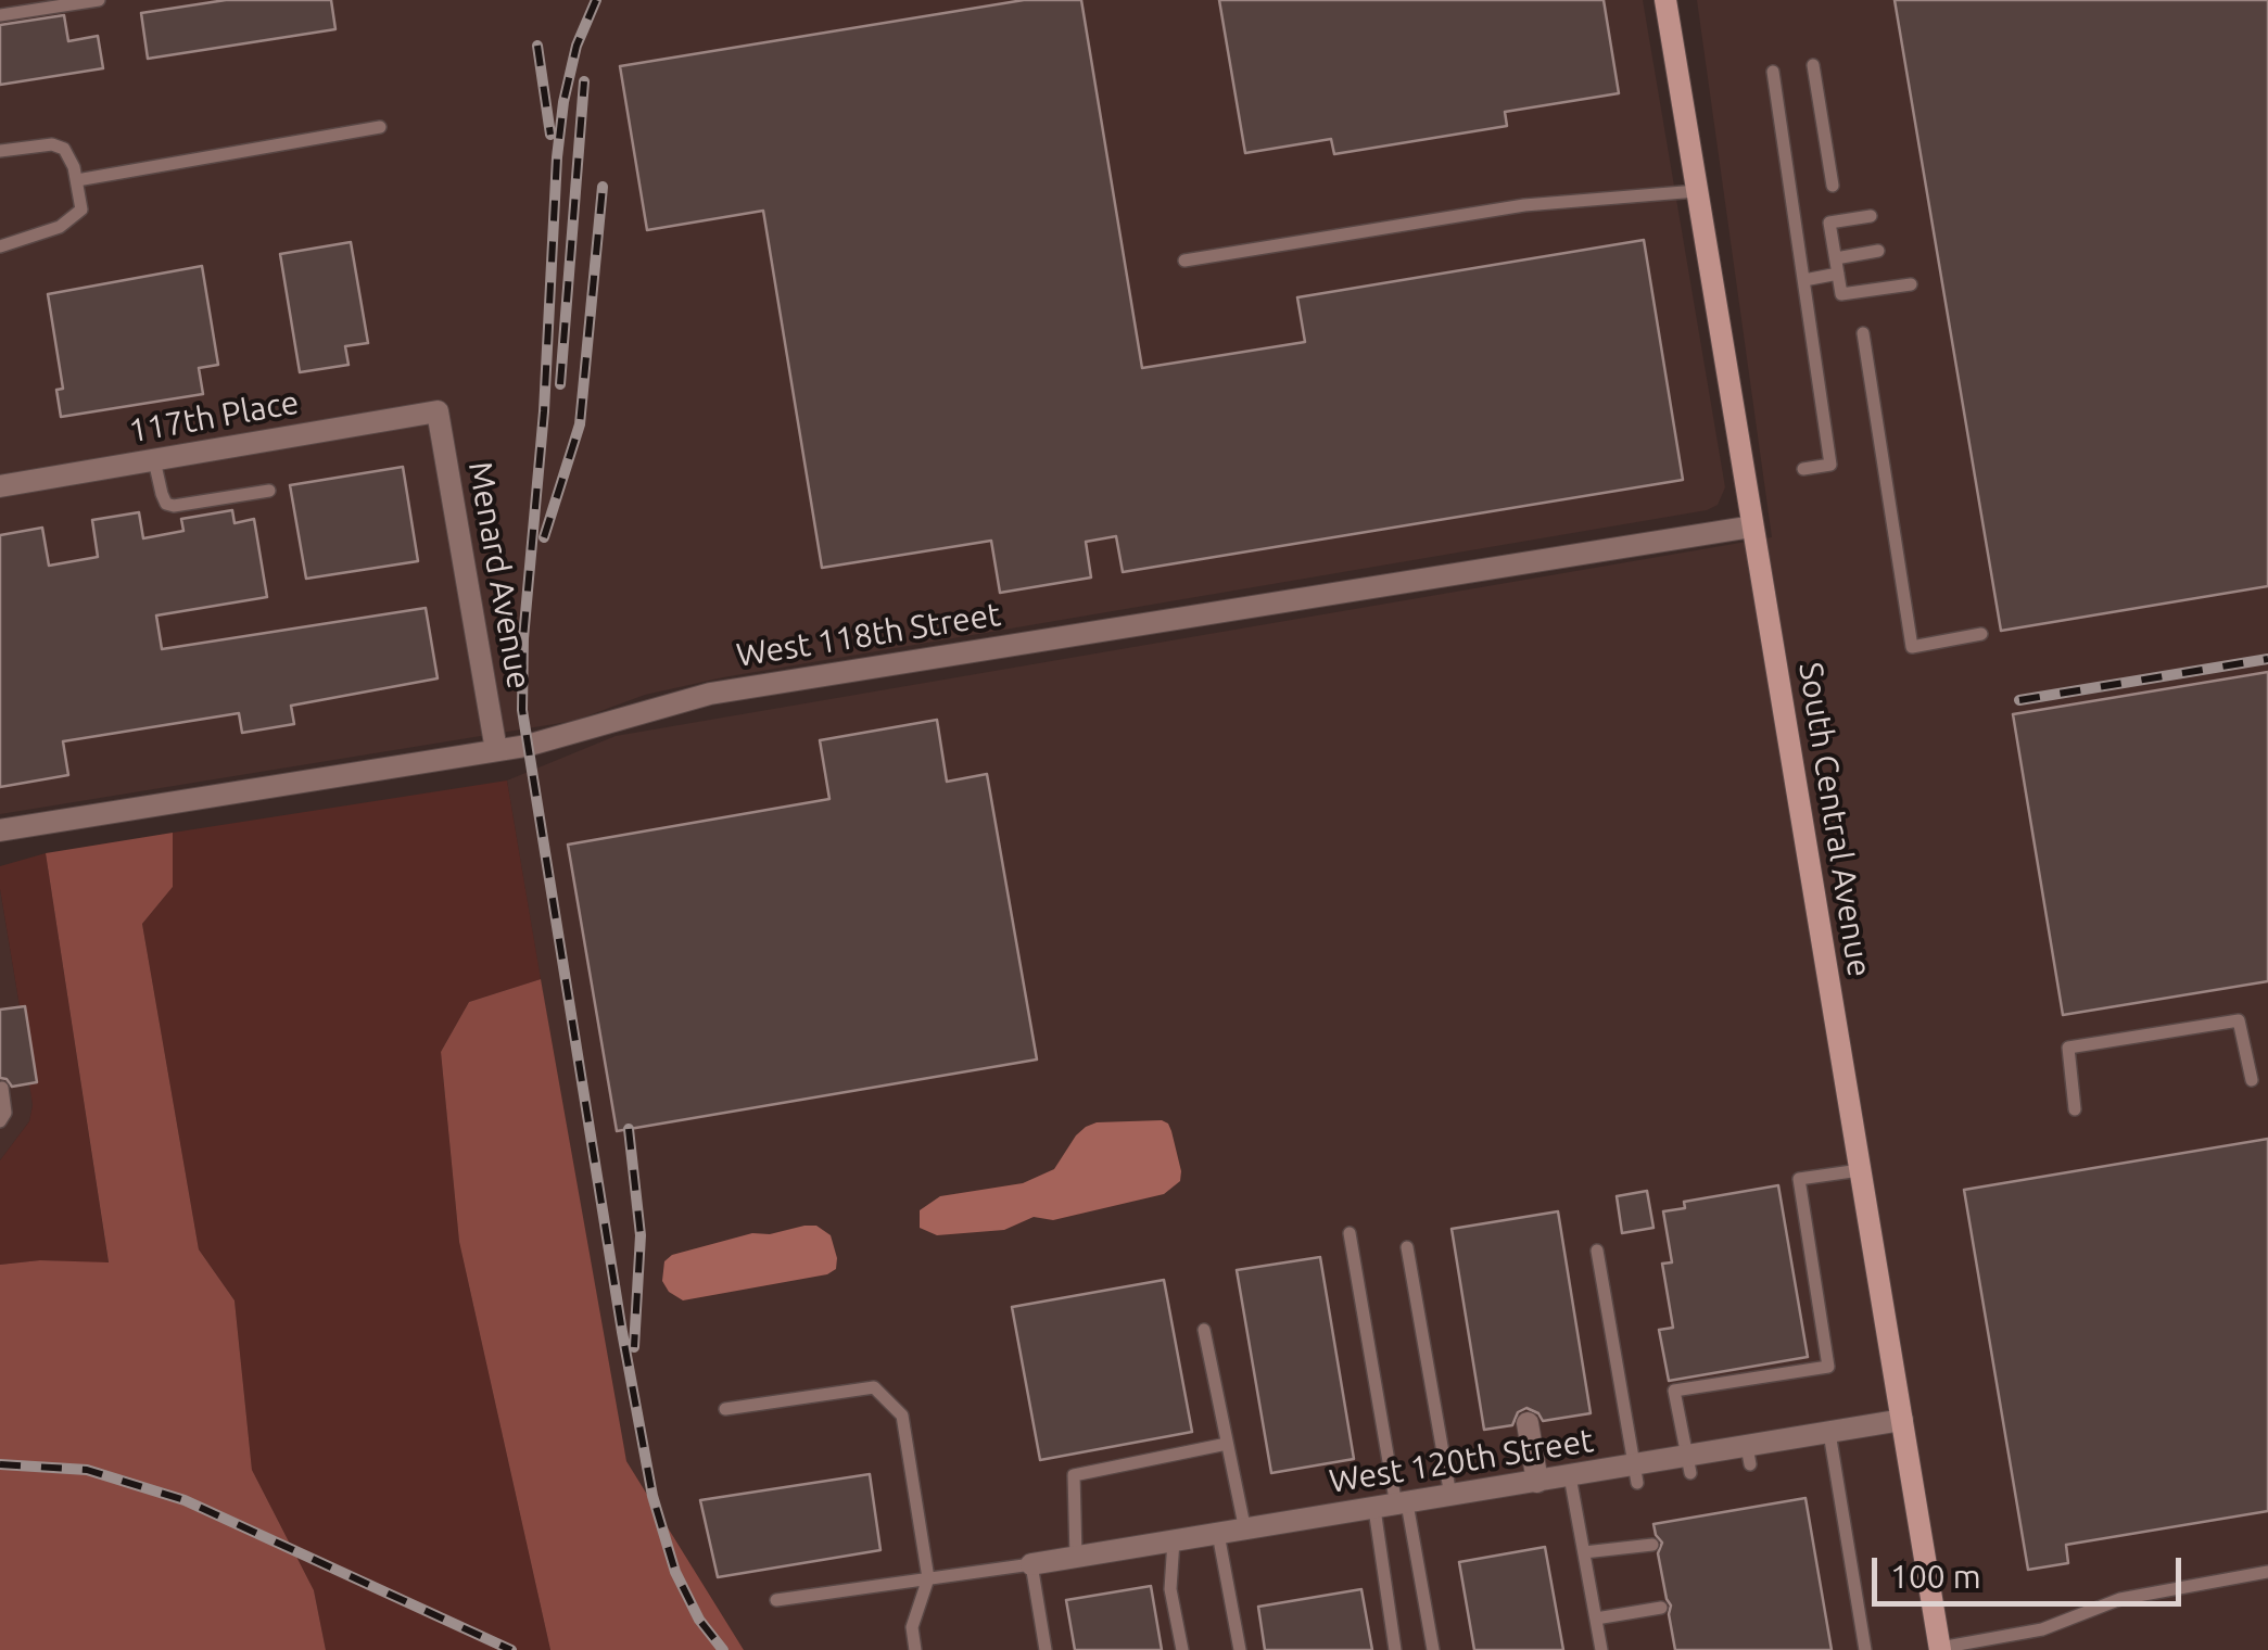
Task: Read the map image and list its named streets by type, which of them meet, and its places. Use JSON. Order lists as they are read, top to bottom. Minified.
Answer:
{"streets":{"street":["117th Place","Menard Avenue","West 118th Street","South Central Avenue","West 120th Street"]},"crossings":[["117th Place","Menard Avenue"],["Menard Avenue","West 118th Street"],["West 118th Street","South Central Avenue"],["South Central Avenue","West 120th Street"]],"scale_bar":"100 m"}
